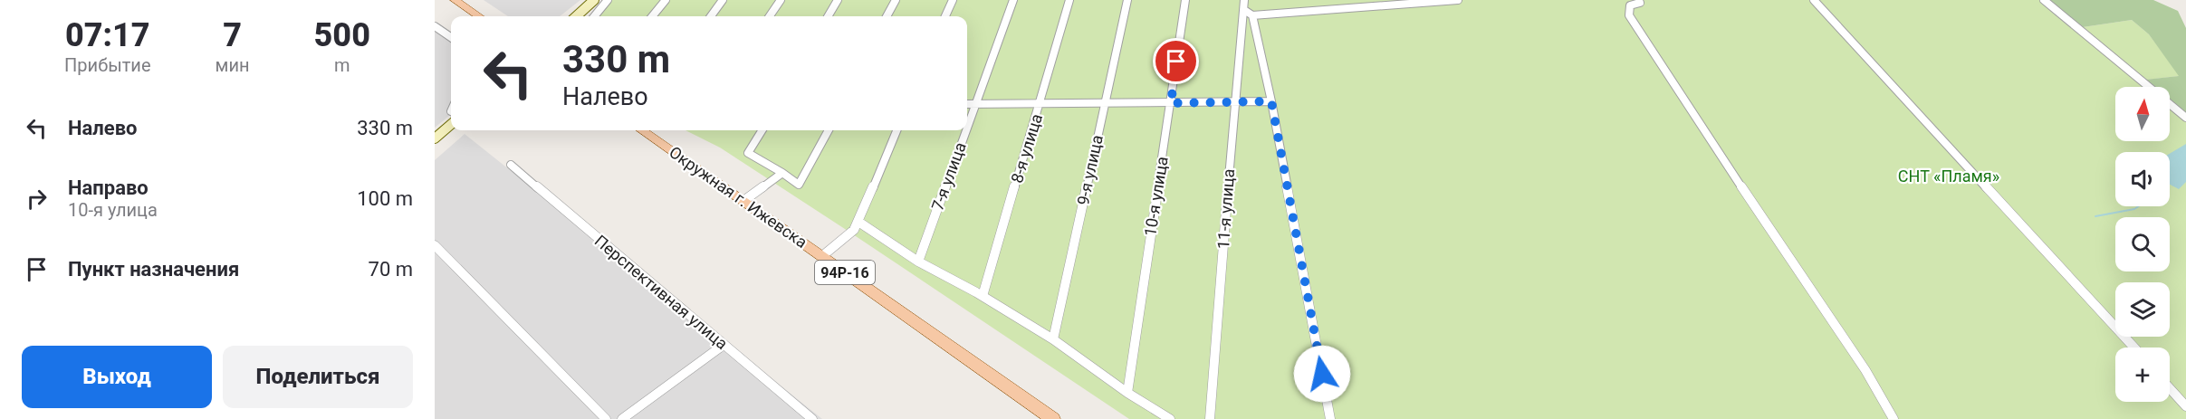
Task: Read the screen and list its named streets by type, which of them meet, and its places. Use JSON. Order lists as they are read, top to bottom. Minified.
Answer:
{"streets":{"main road":["Окружная г. Ижевска","94Р-16"],"street":["8-я улица","9-я улица","7-я улица","10-я улица","11-я улица","Перспективная улица"]},"parks":["СНТ «Пламя»"],"north":"top","page":{"eta":["07:17","Прибытие","7","мин","500","m"],"turn":["330 m","Налево"],"map_buttons":"+","list":[{"name":"Налево","value":"330 m"},{"name":"Направо","note":"10-я улица","value":"100 m"},{"name":"Пункт назначения","value":"70 m"}],"buttons":["Выход","Поделиться"]}}
